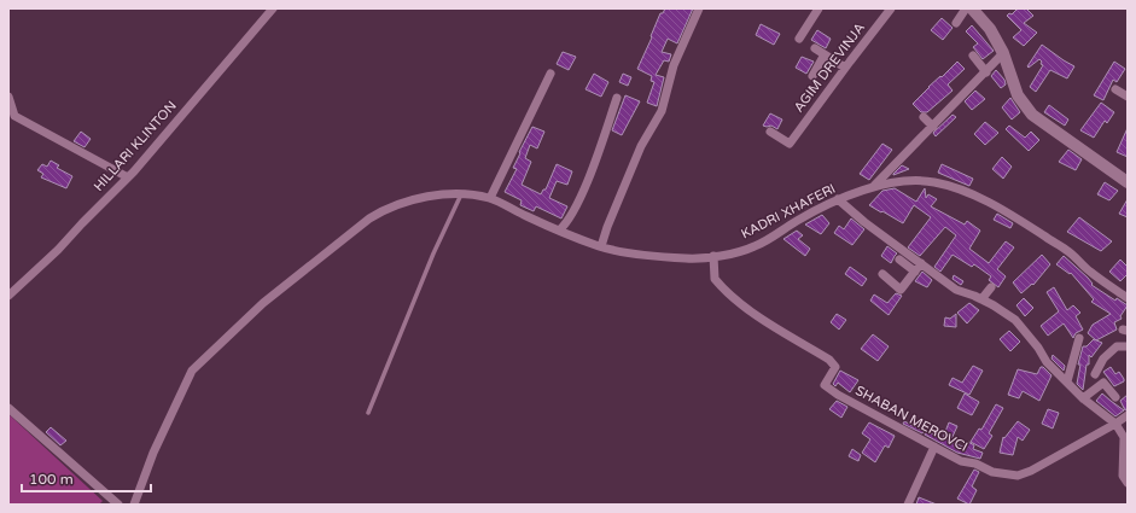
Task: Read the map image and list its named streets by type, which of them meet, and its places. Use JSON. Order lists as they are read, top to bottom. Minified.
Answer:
{"streets":{"street":["AGIM DREVINJA","HILLARI KLINTON","KADRI XHAFERI","SHABAN MEROVCI"]},"crossings":[["KADRI XHAFERI","SHABAN MEROVCI"]],"scale_bar":"100 m"}
